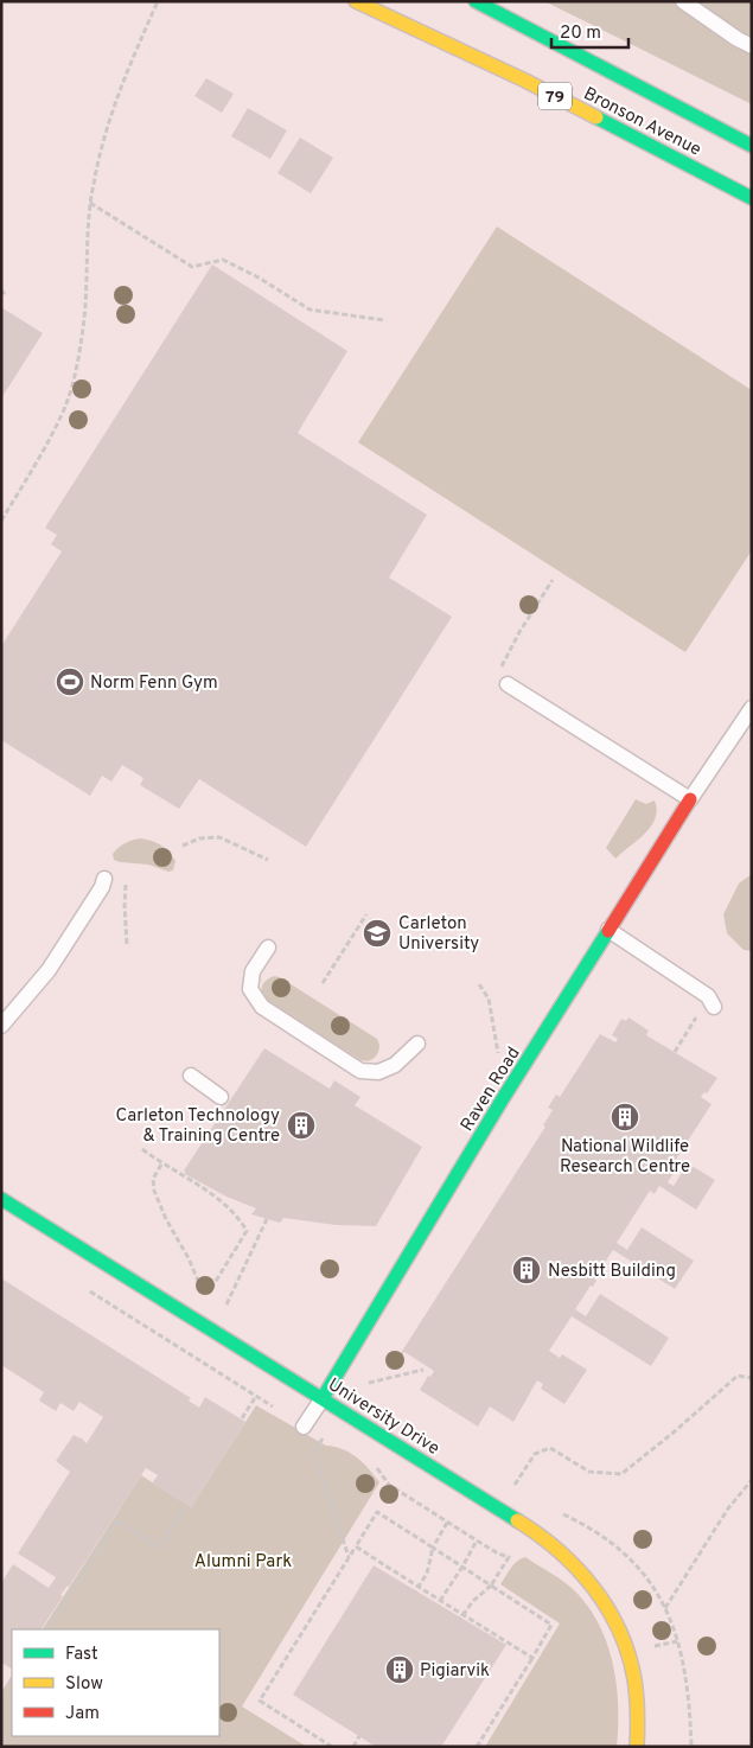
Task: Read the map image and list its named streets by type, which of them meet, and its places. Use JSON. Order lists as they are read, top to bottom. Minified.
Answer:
{"streets":{"street":["79","Bronson Avenue","Raven Road","University Drive"]},"crossings":[["Raven Road","University Drive"]],"parks":["Alumni Park"],"places":{"sports":["Norm Fenn Gym"],"school or university":["Carleton University"],"building":["National Wildlife Research Centre","Carleton Technology & Training Centre","Nesbitt Building","Pigiarvik"]},"legend":["Fast","Slow","Jam"],"scale_bar":"20 m"}
